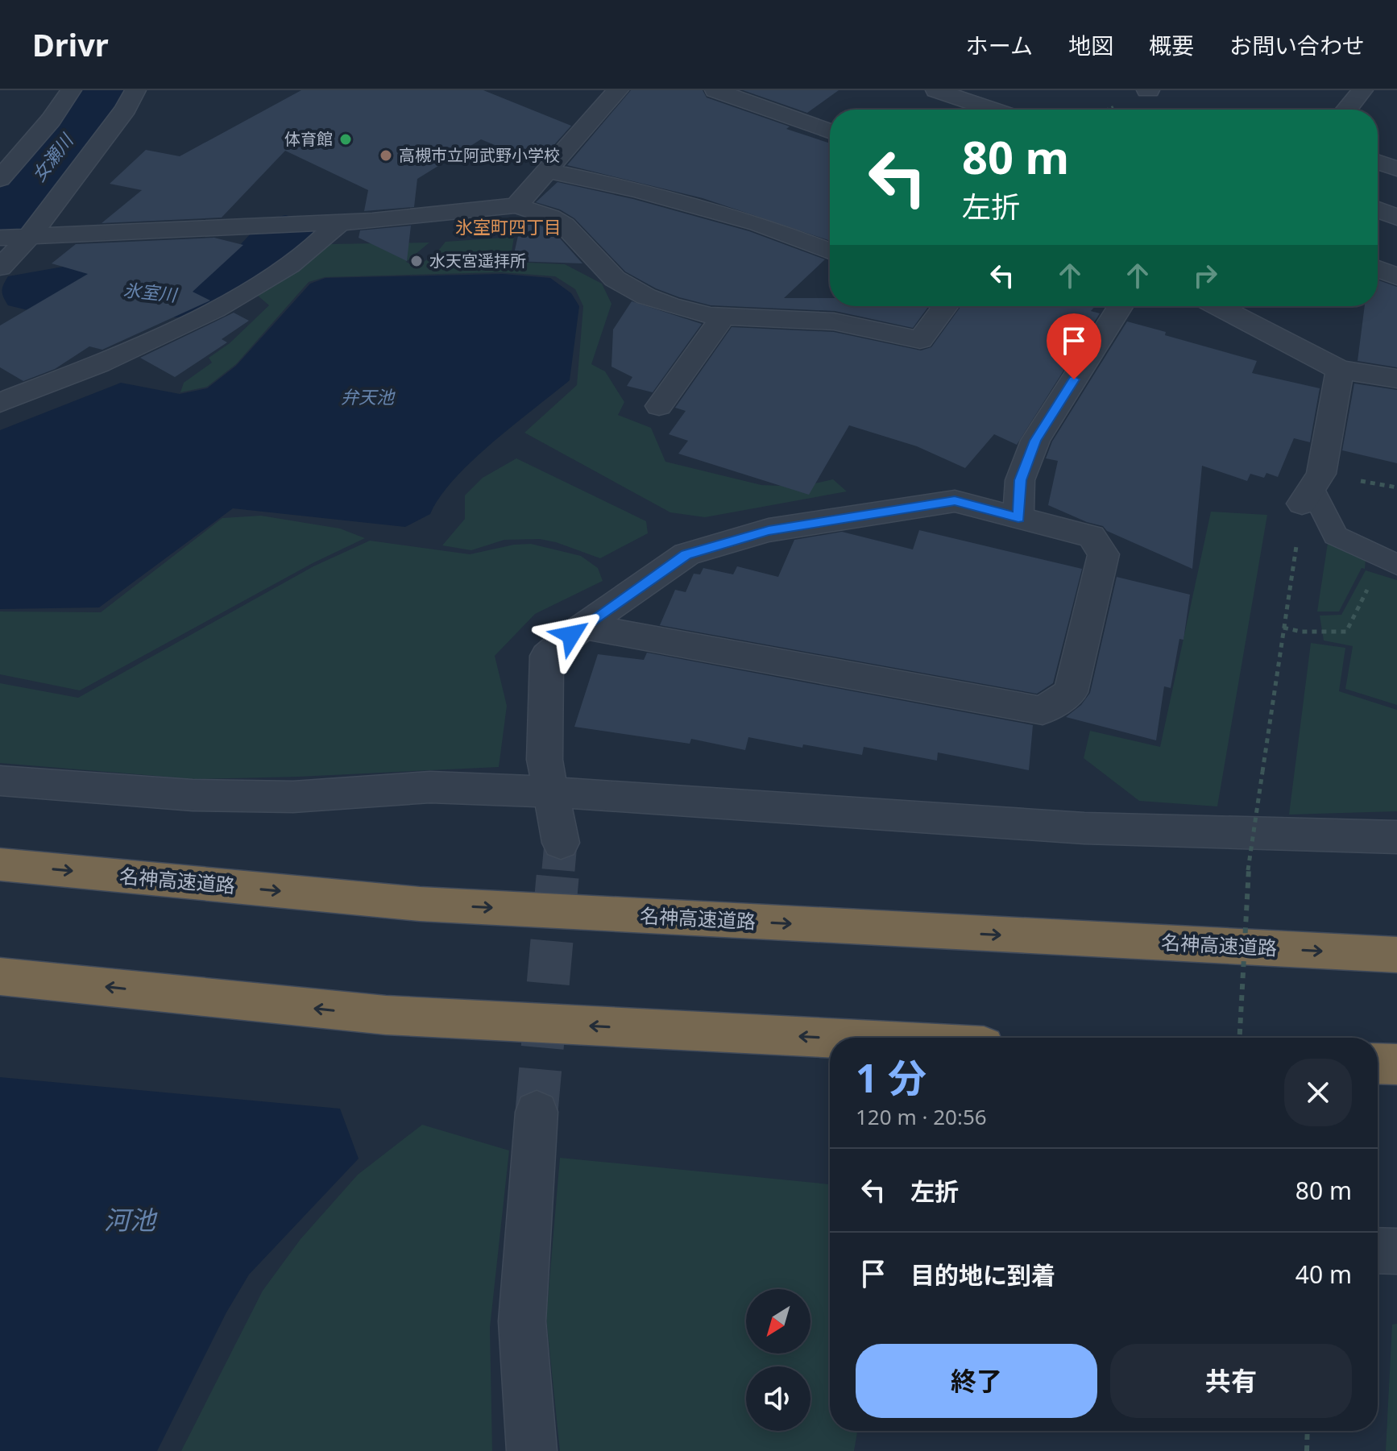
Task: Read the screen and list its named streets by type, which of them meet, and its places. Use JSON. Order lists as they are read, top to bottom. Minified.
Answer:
{"streets":{"highway":["名神高速道路"]},"districts":["氷室町四丁目"],"water":["女瀬川","氷室川","弁天池","河池"],"places":["体育館","高槻市立阿武野小学校","水天宮遥拝所"],"north":"bottom left","page":{"header":"Drivr","nav":["ホーム","地図","概要","お問い合わせ"],"turn":["80 m","左折"],"heading":["1 分","120 m · 20:56"],"list":[{"name":"左折","value":"80 m"},{"name":"目的地に到着","value":"40 m"}],"buttons":["終了","共有"]}}
